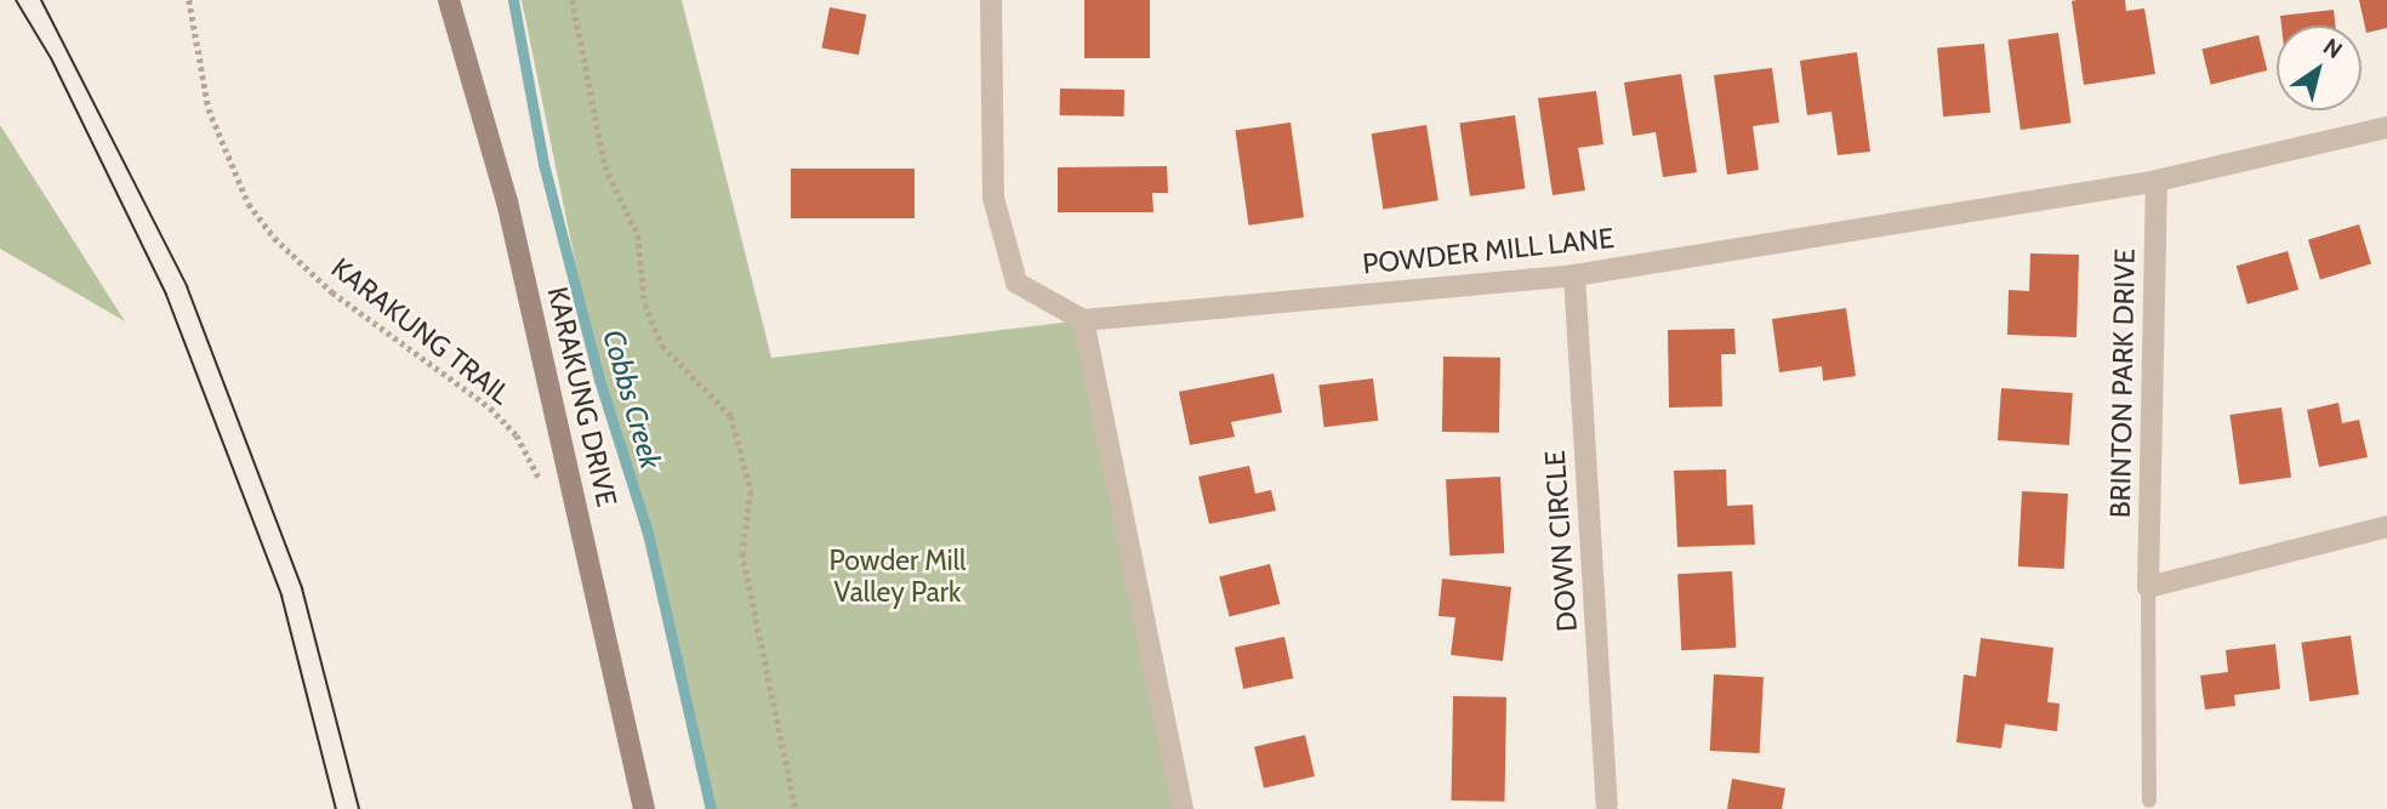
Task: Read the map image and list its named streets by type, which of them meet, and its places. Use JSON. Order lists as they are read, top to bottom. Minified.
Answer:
{"streets":{"street":["POWDER MILL LANE","BRINTON PARK DRIVE","KARAKUNG DRIVE","DOWN CIRCLE"],"path":["KARAKUNG TRAIL"]},"crossings":[["POWDER MILL LANE","BRINTON PARK DRIVE"],["POWDER MILL LANE","DOWN CIRCLE"]],"water":["Cobbs Creek"],"parks":["Powder Mill Valley Park"],"north":"top right"}
